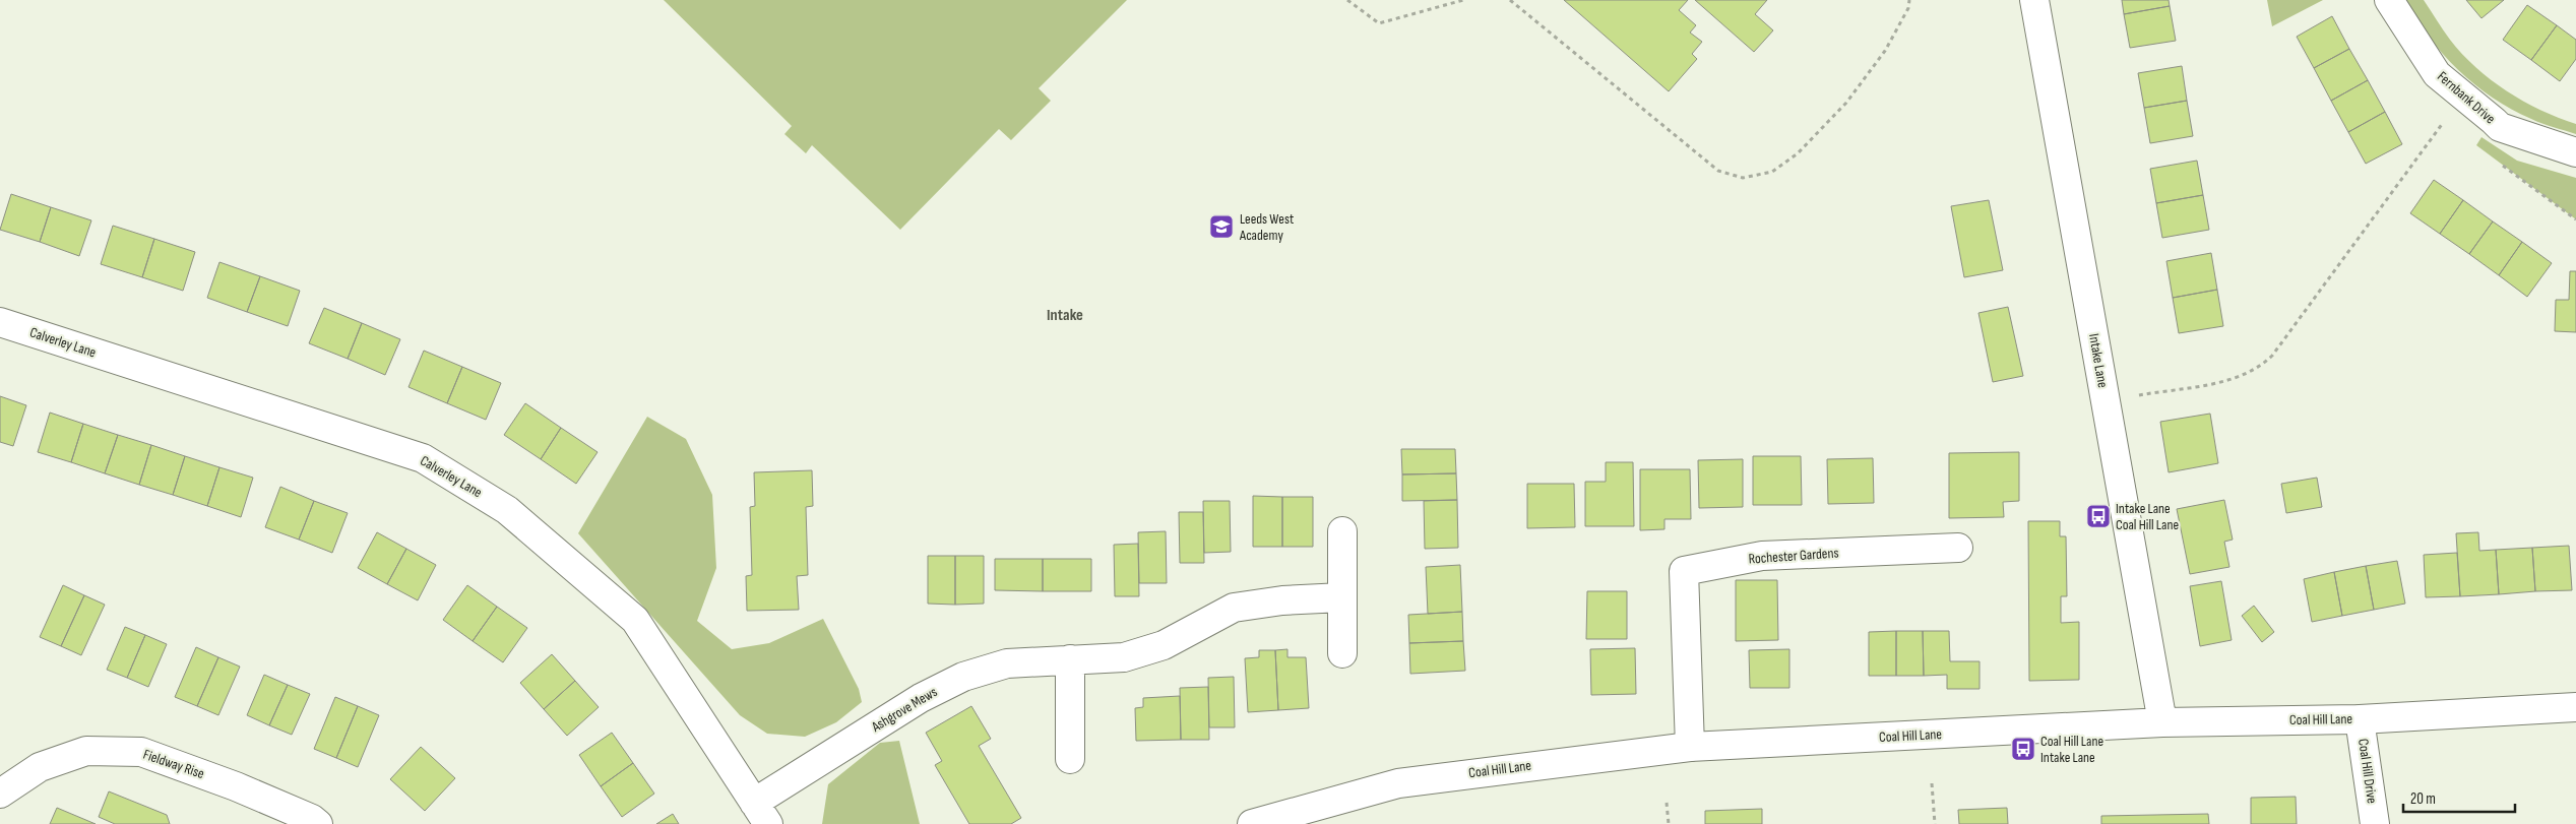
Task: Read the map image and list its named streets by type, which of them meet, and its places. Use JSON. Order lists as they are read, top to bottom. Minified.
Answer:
{"streets":{"street":["Fernbank Drive","Calverley Lane","Intake Lane","Rochester Gardens","Ashgrove Mews","Coal Hill Lane","Fieldway Rise","Coal Hill Drive"]},"crossings":[["Calverley Lane","Ashgrove Mews"],["Intake Lane","Coal Hill Lane"],["Rochester Gardens","Coal Hill Lane"],["Coal Hill Lane","Coal Hill Drive"]],"districts":["Intake"],"places":{"school or university":["Leeds West Academy"],"bus stop":["Intake Lane Coal Hill Lane","Coal Hill Lane Intake Lane"]},"scale_bar":"20 m"}
